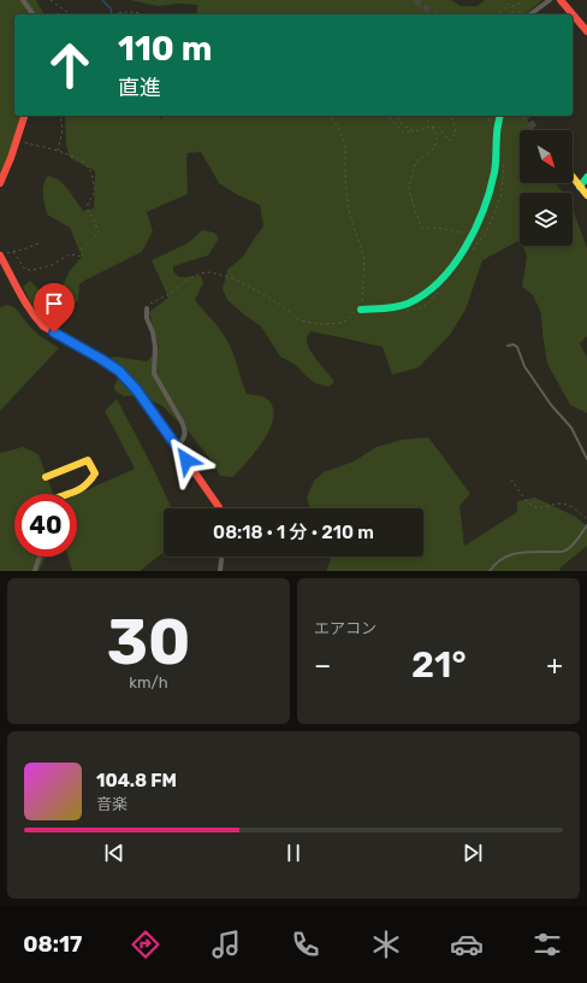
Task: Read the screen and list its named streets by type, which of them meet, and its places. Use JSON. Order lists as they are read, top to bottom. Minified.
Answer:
{"north":"bottom right","page":{"turn":["110 m","直進"],"limit":"40","trip":"08:18 · 1 分 · 210 m","tile":[["30","km/h"],"エアコン"],"heat":["−","21°","+"],"song":["104.8 FM","音楽"],"tabs":"08:17"}}
